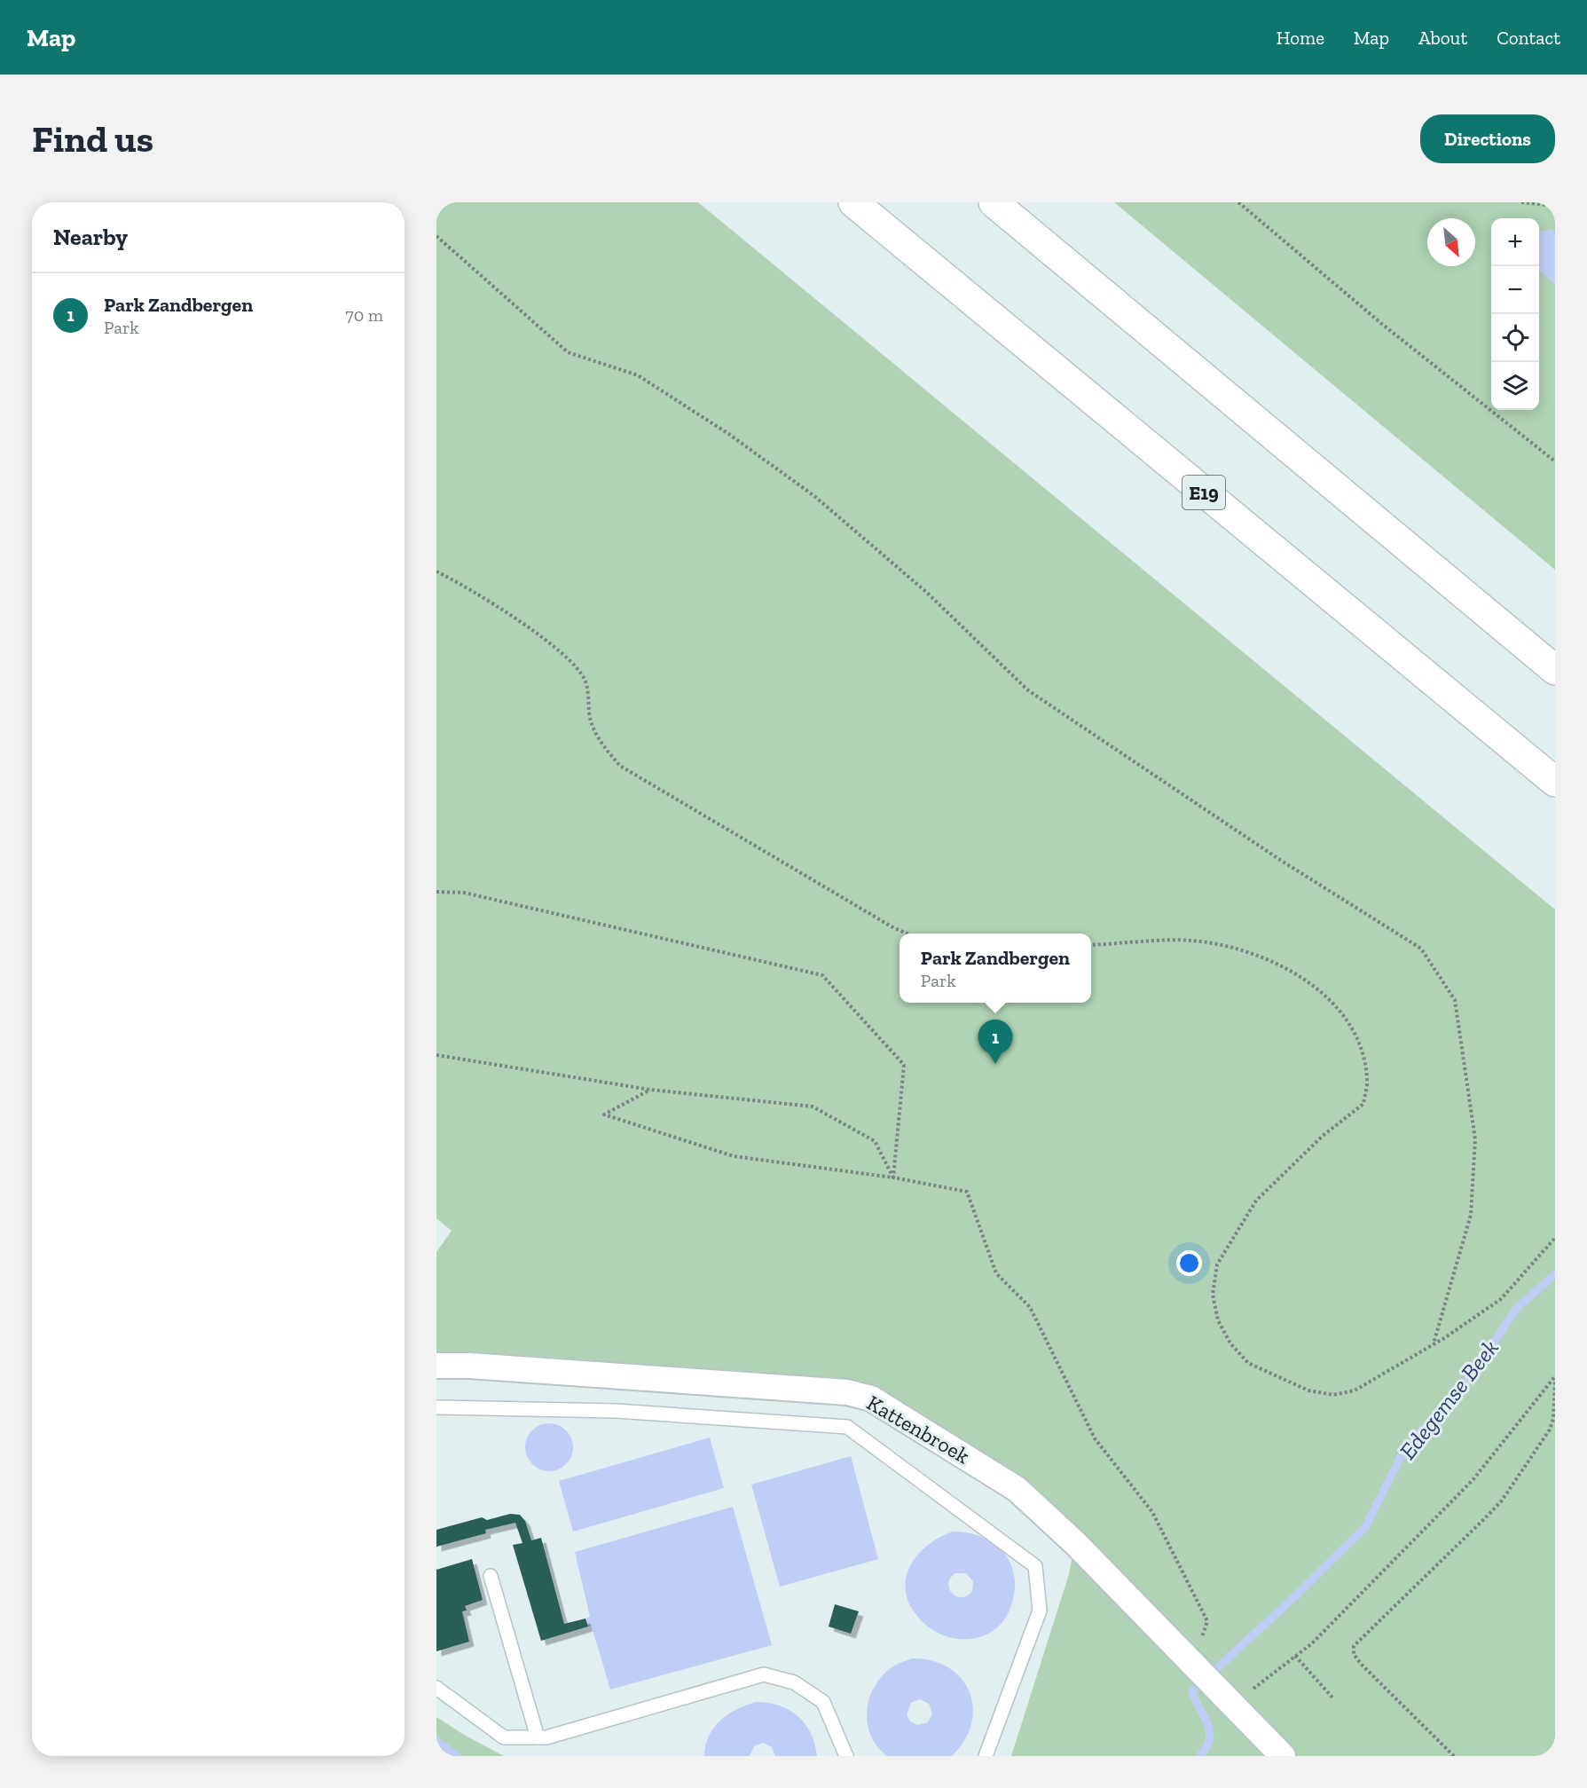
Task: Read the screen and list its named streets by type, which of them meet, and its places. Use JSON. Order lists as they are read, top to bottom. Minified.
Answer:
{"streets":{"highway":["E19"],"street":["Kattenbroek"]},"water":["Edegemse Beek"],"north":"bottom right","page":{"header":"Map","nav":["Home","Map","About","Contact"],"buttons":"Directions","title":"Find us","heading":"Nearby","map_buttons":["+","−"],"list":[{"mark":"1","name":"Park Zandbergen","note":"Park","value":"70 m"}],"popup":["Park Zandbergen","Park"],"pins":"1"}}
